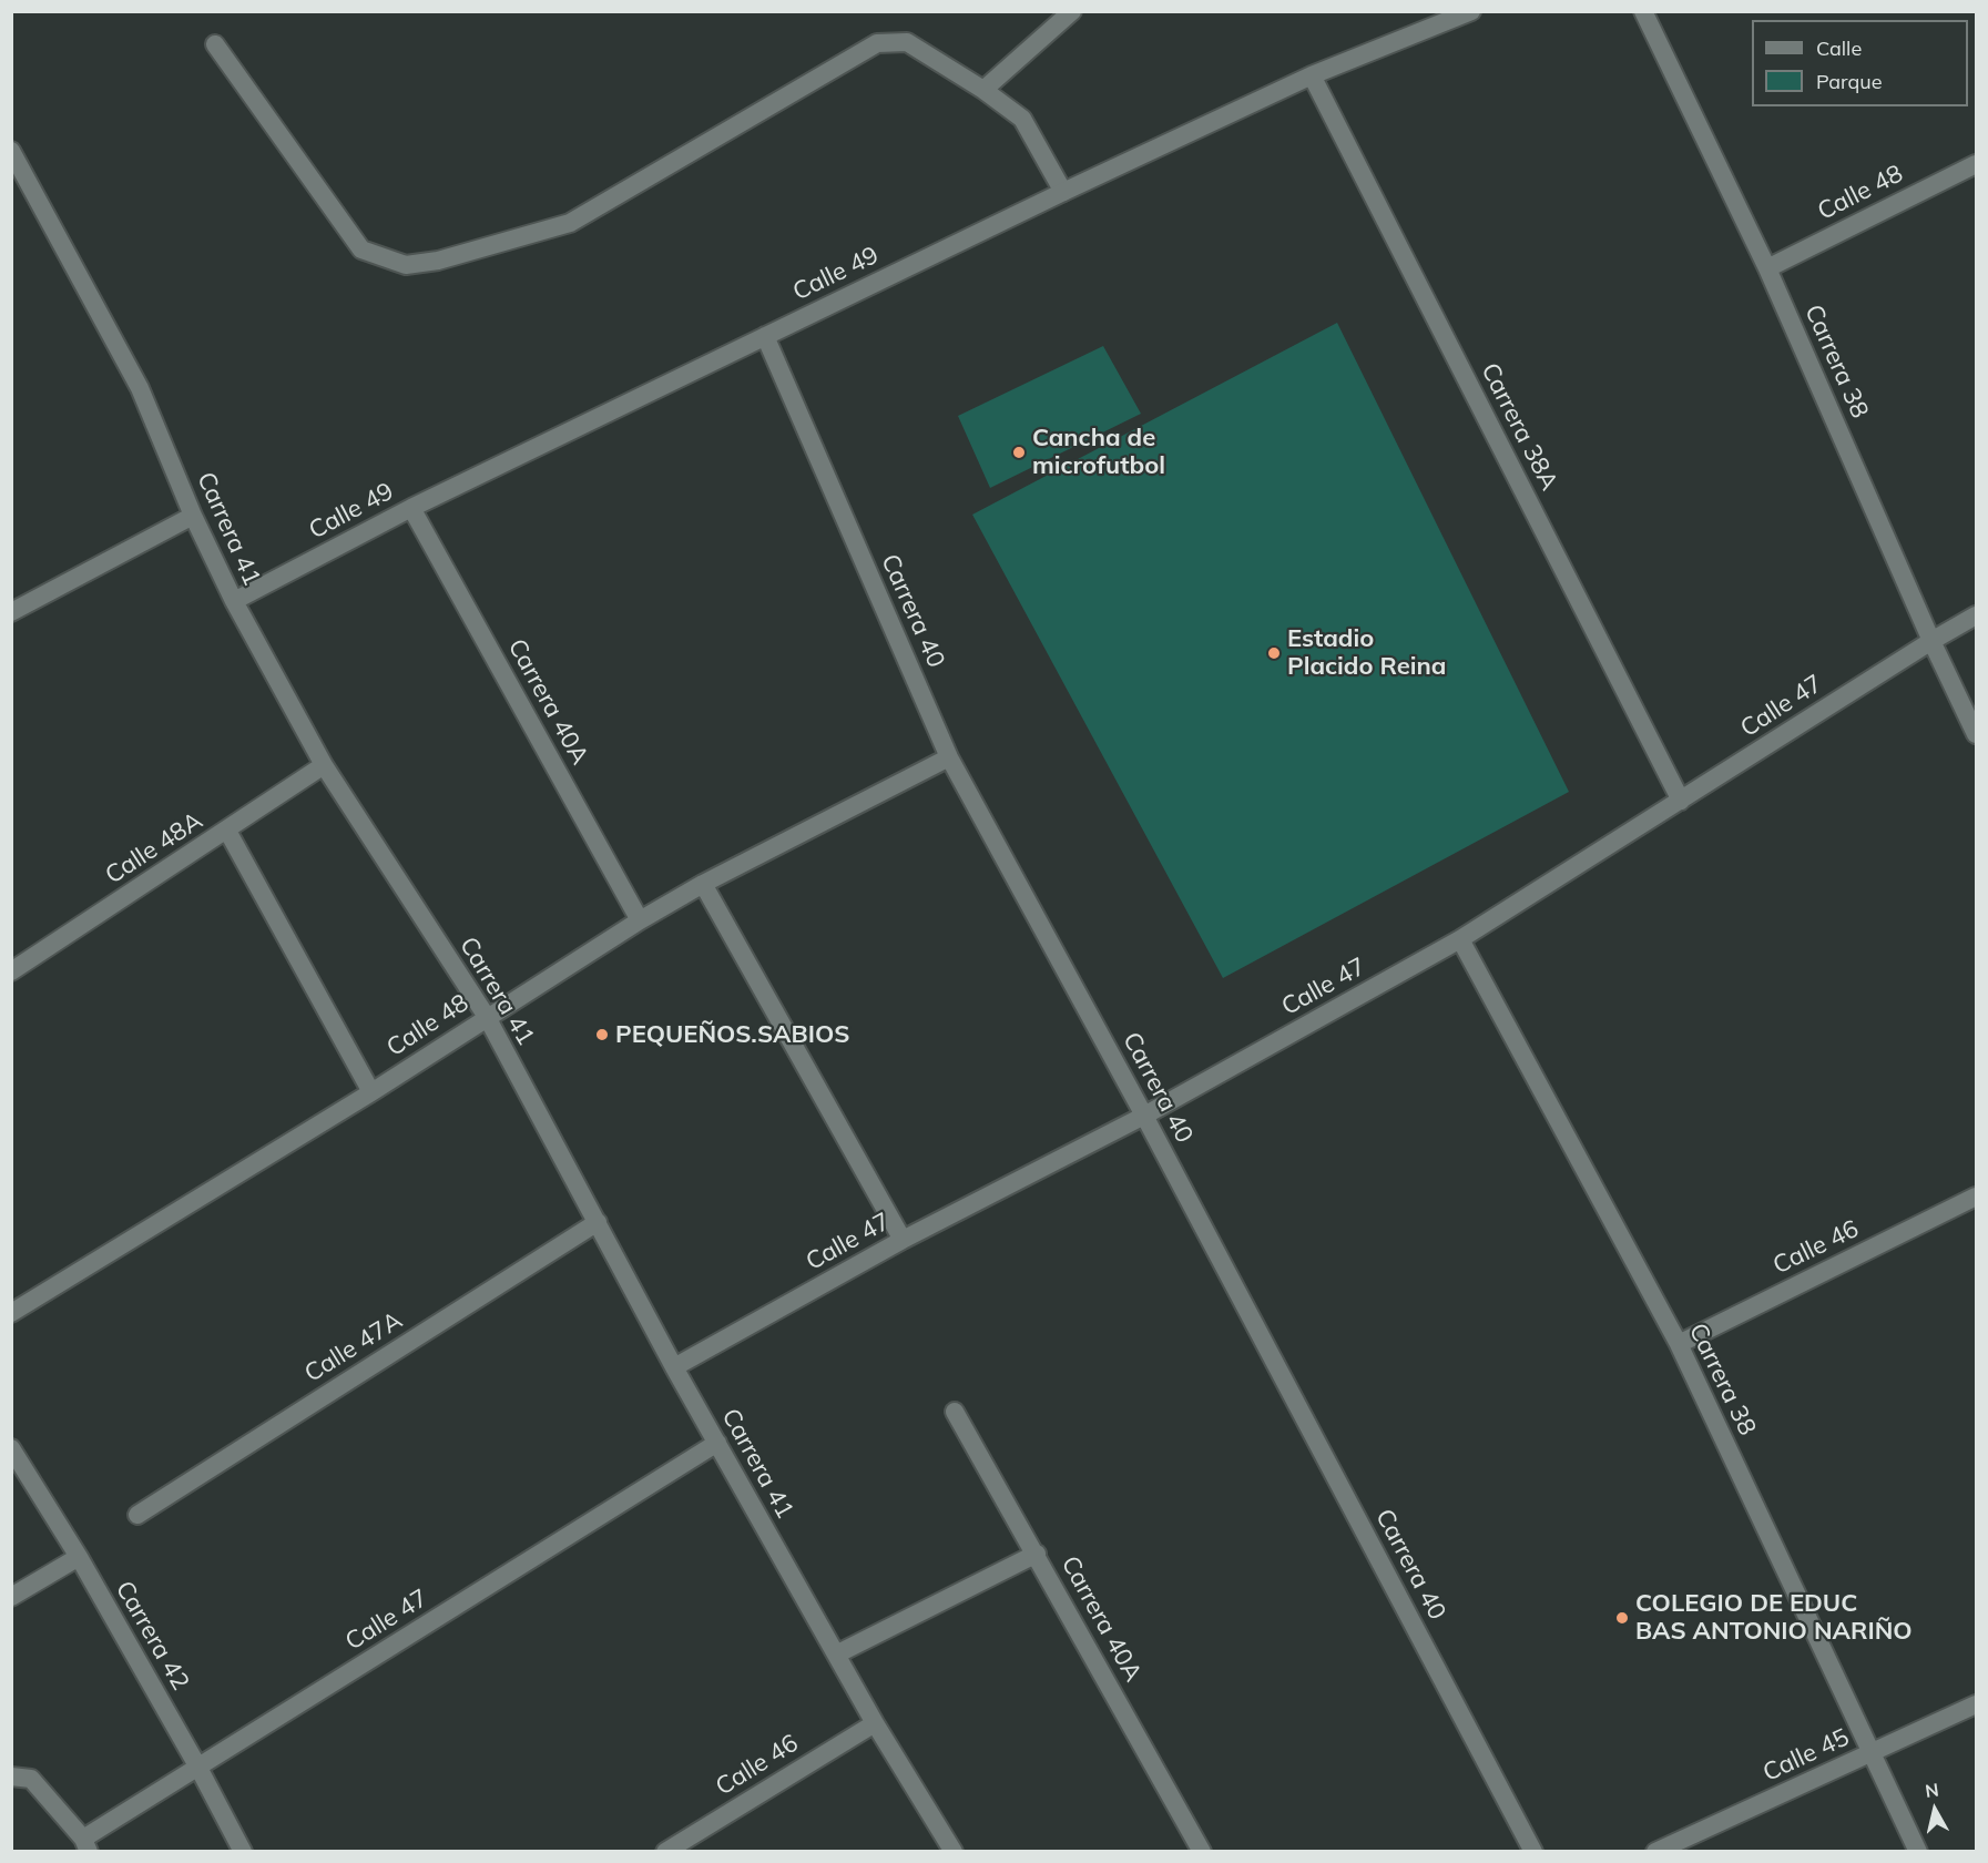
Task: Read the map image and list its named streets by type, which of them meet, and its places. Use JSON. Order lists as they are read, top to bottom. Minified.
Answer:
{"streets":{"street":["Calle 48","Calle 49","Carrera 38","Carrera 38A","Carrera 41","Carrera 40","Carrera 40A","Calle 47","Calle 48A","Calle 46","Calle 47A","Carrera 42","Calle 45"]},"crossings":[["Calle 48","Carrera 38"],["Calle 48","Carrera 41"],["Calle 48","Carrera 40"],["Calle 48","Carrera 40A"],["Calle 49","Carrera 38A"],["Calle 49","Carrera 41"],["Calle 49","Carrera 40"],["Calle 49","Carrera 40A"],["Carrera 38","Calle 47"],["Carrera 38","Calle 46"],["Carrera 38","Calle 45"],["Carrera 38A","Calle 47"],["Carrera 41","Calle 47"],["Carrera 41","Calle 48A"],["Carrera 41","Calle 46"],["Carrera 41","Calle 47A"],["Carrera 40","Calle 47"],["Calle 47","Carrera 42"]],"places":["Cancha de microfutbol","Estadio Placido Reina","PEQUEÑOS.SABIOS","COLEGIO DE EDUC BAS ANTONIO NARIÑO"],"legend":["Calle","Parque"],"north":"top"}
